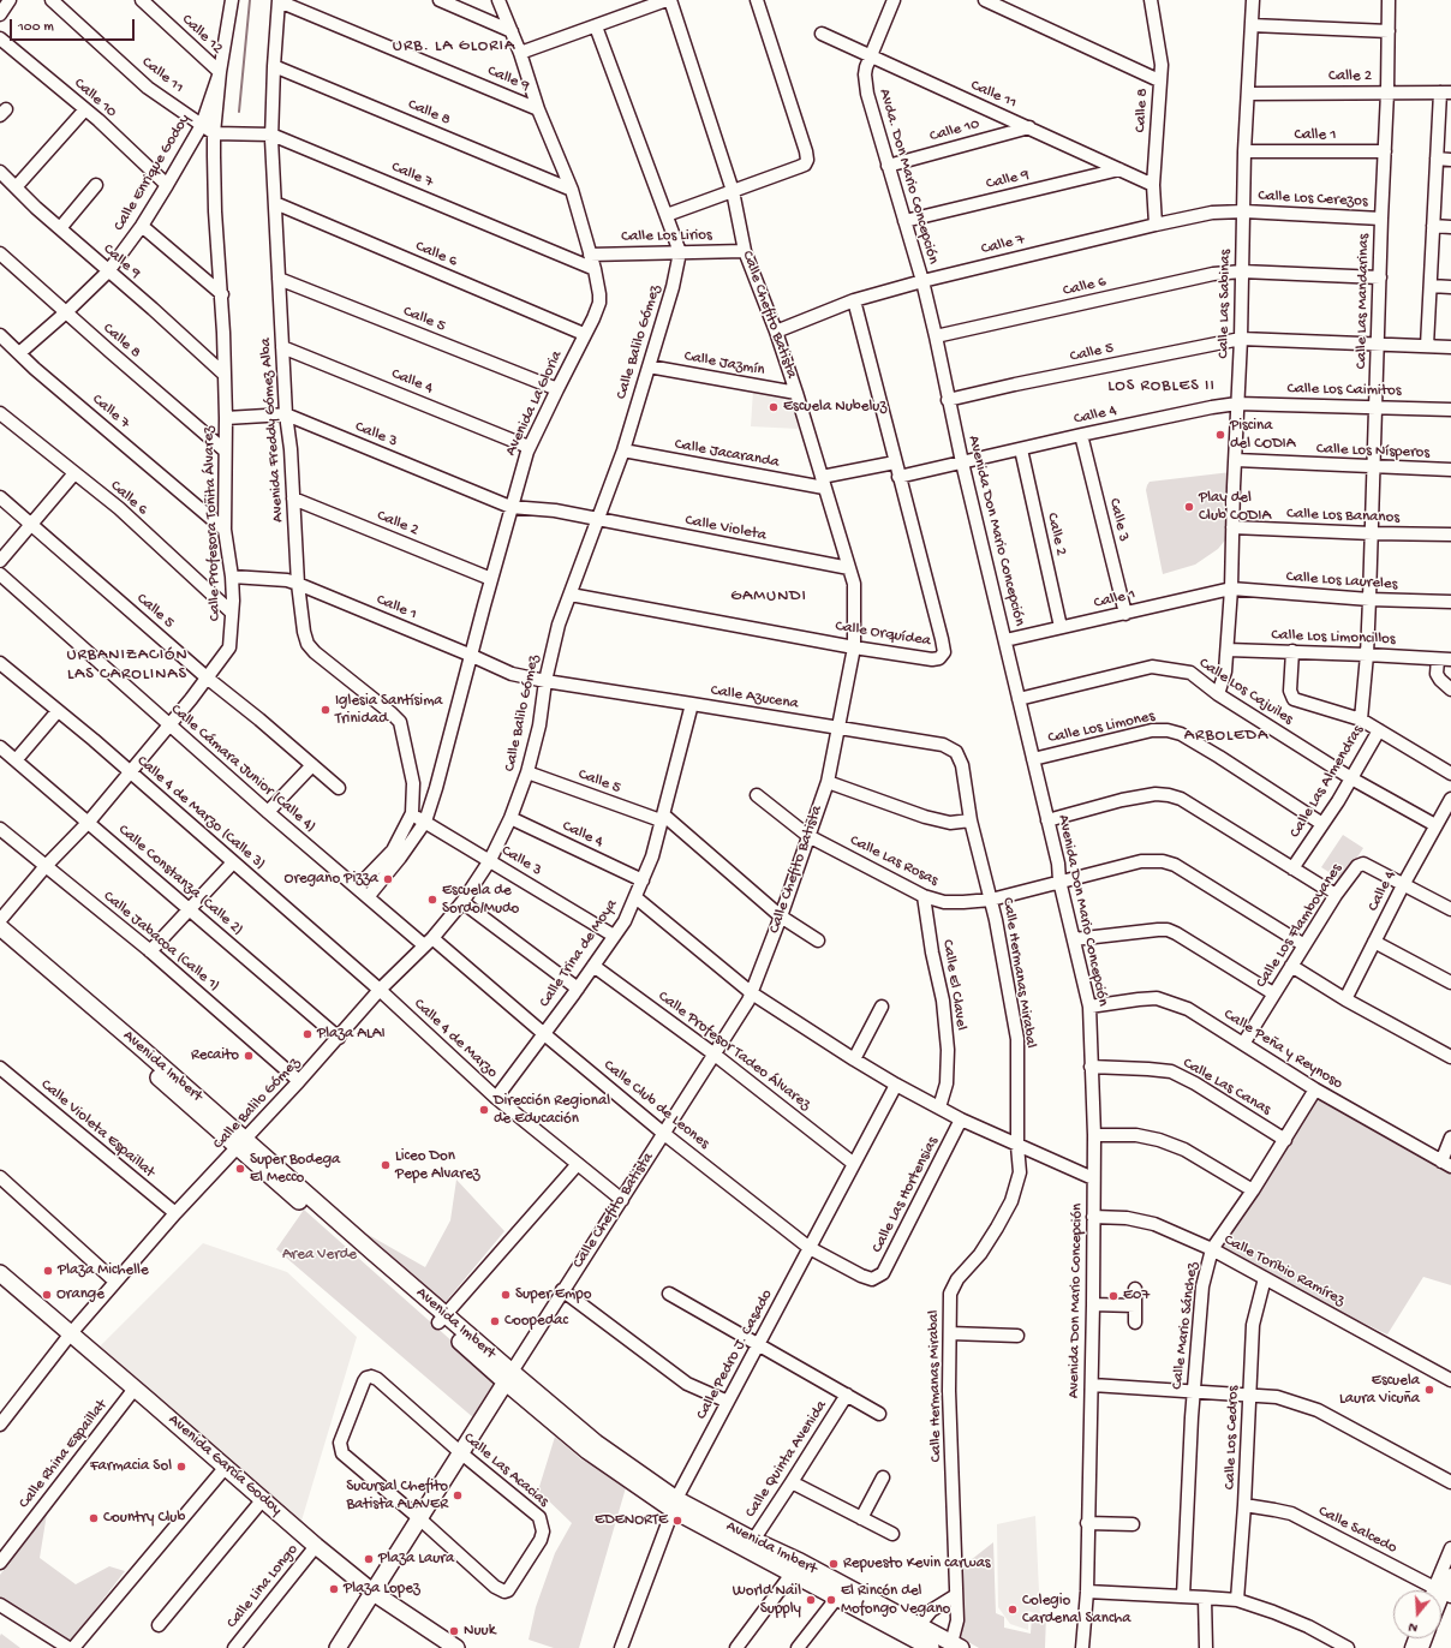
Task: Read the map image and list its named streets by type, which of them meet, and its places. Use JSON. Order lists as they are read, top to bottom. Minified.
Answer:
{"streets":{"main road":["Calle Chefito Batista","Avenida Imbert","Avenida García Godoy"],"street":["Calle 12","Calle 11","Calle 2","Calle 9","Calle 10","Calle 8","Calle 1","Calle Enrique Godoy","Calle 7","Avda. Don Mario Concepción","Calle Los Cerezos","Calle Los Lirios","Calle 6","Calle Las Mandarinas","Calle Las Sabinas","Calle 5","Calle Balilo Gómez","Calle Jazmín","Calle 4","Calle Los Caimitos","Avenida La Gloria","Avenida Freddy Gómez Alba","Calle 3","Calle Los Nísperos","Calle Jacaranda","Calle Los Bananos","Calle Profesora Toñita Álvarez","Calle Violeta","Avenida Don Mario Concepción","Calle Los Laureles","Calle Orquídea","Calle Los Limoncillos","Calle Los Cajuiles","Calle Azucena","Calle Los Limones","Calle Cámara Junior (Calle 4)","Calle Las Almendras","Calle 4 de Marzo (Calle 3)","Calle Las Rosas","Calle Constanza (Calle 2)","Calle Los Flamboyanes","Calle Jabacoa (Calle 1)","Calle Trina de Moya","Calle Hermanas Mirabal","Calle El Clavel","Calle 4 de Marzo","Calle Peña y Reynoso","Calle Profesor Tadeo Álvarez","Calle Las Canas","Calle Club de Leones","Calle Violeta Espaillat","Calle Las Hortensias","Calle Toribio Ramírez","Calle Mario Sánchez","Calle Pedro J. Casado","Calle Los Cedros","Calle Rhina Espaillat","Calle Quinta Avenida","Calle Las Acacias","Calle Salcedo","Calle Lina Longo"]},"crossings":[["Calle 12","Calle Enrique Godoy"],["Calle 12","Calle Profesora Toñita Álvarez"],["Calle 11","Calle 9"],["Calle 11","Calle 10"],["Calle 11","Calle 8"],["Calle 11","Calle Enrique Godoy"],["Calle 11","Calle 7"],["Calle 11","Avda. Don Mario Concepción"],["Calle 11","Calle Profesora Toñita Álvarez"],["Calle 2","Calle 1"],["Calle 2","Calle Las Mandarinas"],["Calle 2","Calle Las Sabinas"],["Calle 2","Calle 4"],["Calle 2","Avenida La Gloria"],["Calle 2","Avenida Freddy Gómez Alba"],["Calle 9","Calle Enrique Godoy"],["Calle 9","Avda. Don Mario Concepción"],["Calle 9","Avenida La Gloria"],["Calle 9","Avenida Freddy Gómez Alba"],["Calle 9","Calle Profesora Toñita Álvarez"],["Calle 10","Calle Enrique Godoy"],["Calle 10","Avda. Don Mario Concepción"],["Calle 8","Calle Enrique Godoy"],["Calle 8","Calle 7"],["Calle 8","Avenida La Gloria"],["Calle 8","Avenida Freddy Gómez Alba"],["Calle 8","Calle Profesora Toñita Álvarez"],["Calle 1","Calle Las Mandarinas"],["Calle 1","Calle Las Sabinas"],["Calle 1","Calle Balilo Gómez"],["Calle 1","Avenida La Gloria"],["Calle 1","Avenida Freddy Gómez Alba"],["Calle 1","Calle 3"],["Calle 1","Calle Profesora Toñita Álvarez"],["Calle 1","Avenida Don Mario Concepción"],["Calle 1","Calle Los Laureles"],["Calle 1","Calle Azucena"],["Calle Enrique Godoy","Calle 7"],["Calle Enrique Godoy","Calle Profesora Toñita Álvarez"],["Calle 7","Avda. Don Mario Concepción"],["Calle 7","Calle Los Cerezos"],["Calle 7","Calle Las Sabinas"],["Calle 7","Calle Chefito Batista"],["Calle 7","Avenida La Gloria"],["Calle 7","Avenida Freddy Gómez Alba"],["Calle 7","Calle Profesora Toñita Álvarez"],["Calle 7","Avenida Don Mario Concepción"],["Calle 7","Calle Orquídea"],["Avda. Don Mario Concepción","Avenida Don Mario Concepción"],["Calle Los Cerezos","Calle Las Mandarinas"],["Calle Los Cerezos","Calle Las Sabinas"],["Calle Los Lirios","Calle Chefito Batista"],["Calle Los Lirios","Calle Balilo Gómez"],["Calle Los Lirios","Avenida La Gloria"],["Calle 6","Calle Las Sabinas"],["Calle 6","Avenida La Gloria"],["Calle 6","Avenida Freddy Gómez Alba"],["Calle 6","Calle Profesora Toñita Álvarez"],["Calle 6","Avenida Don Mario Concepción"],["Calle Las Mandarinas","Calle 5"],["Calle Las Mandarinas","Calle Los Caimitos"],["Calle Las Mandarinas","Calle Los Nísperos"],["Calle Las Mandarinas","Calle Los Bananos"],["Calle Las Mandarinas","Calle Los Laureles"],["Calle Las Mandarinas","Calle Los Limoncillos"],["Calle Las Mandarinas","Calle Las Almendras"],["Calle Las Sabinas","Calle 5"],["Calle Las Sabinas","Calle 4"],["Calle Las Sabinas","Calle Los Caimitos"],["Calle Las Sabinas","Calle Los Nísperos"],["Calle Las Sabinas","Calle Los Bananos"],["Calle Las Sabinas","Calle Los Laureles"],["Calle Las Sabinas","Calle Los Limoncillos"],["Calle Las Sabinas","Calle Los Cajuiles"],["Calle Chefito Batista","Calle Jazmín"],["Calle Chefito Batista","Calle Jacaranda"],["Calle Chefito Batista","Calle Violeta"],["Calle Chefito Batista","Calle Orquídea"],["Calle Chefito Batista","Calle Azucena"],["Calle Chefito Batista","Calle Las Rosas"],["Calle Chefito Batista","Calle 4 de Marzo"],["Calle Chefito Batista","Calle Profesor Tadeo Álvarez"],["Calle Chefito Batista","Avenida Imbert"],["Calle Chefito Batista","Calle Club de Leones"],["Calle Chefito Batista","Avenida García Godoy"],["Calle Chefito Batista","Calle Las Acacias"],["Calle 5","Calle Balilo Gómez"],["Calle 5","Avenida La Gloria"],["Calle 5","Avenida Freddy Gómez Alba"],["Calle 5","Calle Profesora Toñita Álvarez"],["Calle 5","Avenida Don Mario Concepción"],["Calle 5","Calle Trina de Moya"],["Calle Balilo Gómez","Calle Jazmín"],["Calle Balilo Gómez","Calle 4"],["Calle Balilo Gómez","Calle 3"],["Calle Balilo Gómez","Calle Jacaranda"],["Calle Balilo Gómez","Calle Violeta"],["Calle Balilo Gómez","Calle Orquídea"],["Calle Balilo Gómez","Calle Azucena"],["Calle Balilo Gómez","Calle Cámara Junior (Calle 4)"],["Calle Balilo Gómez","Calle 4 de Marzo (Calle 3)"],["Calle Balilo Gómez","Calle Constanza (Calle 2)"],["Calle Balilo Gómez","Calle Jabacoa (Calle 1)"],["Calle Balilo Gómez","Calle 4 de Marzo"],["Calle Balilo Gómez","Avenida Imbert"],["Calle Balilo Gómez","Calle Club de Leones"],["Calle Balilo Gómez","Calle Violeta Espaillat"],["Calle Balilo Gómez","Avenida García Godoy"],["Calle 4","Calle Los Caimitos"],["Calle 4","Avenida La Gloria"],["Calle 4","Avenida Freddy Gómez Alba"],["Calle 4","Calle 3"],["Calle 4","Avenida Don Mario Concepción"],["Calle 4","Calle Orquídea"],["Calle 4","Calle Los Cajuiles"],["Calle 4","Calle Los Flamboyanes"],["Calle 4","Calle Trina de Moya"],["Avenida La Gloria","Calle 3"],["Avenida La Gloria","Calle Cámara Junior (Calle 4)"],["Avenida Freddy Gómez Alba","Calle 3"],["Calle 3","Calle Profesora Toñita Álvarez"],["Calle 3","Calle Violeta"],["Calle 3","Calle Trina de Moya"],["Calle Profesora Toñita Álvarez","Calle Cámara Junior (Calle 4)"],["Calle Profesora Toñita Álvarez","Calle 4 de Marzo (Calle 3)"],["Calle Profesora Toñita Álvarez","Calle Constanza (Calle 2)"],["Calle Profesora Toñita Álvarez","Calle Jabacoa (Calle 1)"],["Avenida Don Mario Concepción","Calle Los Cajuiles"],["Avenida Don Mario Concepción","Calle Los Limones"],["Avenida Don Mario Concepción","Calle Las Rosas"],["Avenida Don Mario Concepción","Calle Peña y Reynoso"],["Avenida Don Mario Concepción","Calle Las Canas"],["Avenida Don Mario Concepción","Calle Toribio Ramírez"],["Calle Los Limoncillos","Calle Las Almendras"],["Calle Los Cajuiles","Calle Las Almendras"],["Calle Azucena","Calle Trina de Moya"],["Calle Azucena","Calle Hermanas Mirabal"],["Calle Los Limones","Calle Las Almendras"],["Calle Cámara Junior (Calle 4)","Calle Club de Leones"],["Calle 4 de Marzo (Calle 3)","Calle 4 de Marzo"],["Calle Las Rosas","Calle Los Flamboyanes"],["Calle Las Rosas","Calle Hermanas Mirabal"],["Calle Las Rosas","Calle El Clavel"],["Calle Los Flamboyanes","Calle Peña y Reynoso"],["Calle Trina de Moya","Calle 4 de Marzo"],["Calle Trina de Moya","Calle Profesor Tadeo Álvarez"],["Calle Trina de Moya","Calle Club de Leones"],["Calle Hermanas Mirabal","Avenida Imbert"],["Calle Peña y Reynoso","Calle Mario Sánchez"],["Calle Profesor Tadeo Álvarez","Calle Pedro J. Casado"],["Avenida Imbert","Calle Pedro J. Casado"],["Avenida Imbert","Calle Quinta Avenida"],["Calle Las Canas","Calle Mario Sánchez"],["Calle Club de Leones","Calle Las Hortensias"],["Calle Club de Leones","Calle Pedro J. Casado"],["Calle Toribio Ramírez","Calle Mario Sánchez"],["Calle Toribio Ramírez","Calle Los Cedros"],["Calle Los Cedros","Calle Salcedo"],["Calle Rhina Espaillat","Avenida García Godoy"],["Avenida García Godoy","Calle Lina Longo"]],"districts":["URB. LA GLORIA","LOS ROBLES II","GAMUNDI","URBANIZACIÓN LAS CAROLINAS","ARBOLEDA"],"parks":["Area Verde"],"places":["Escuela Nubeluz","Piscina del CODIA","Play del Club CODIA","Iglesia Santísima Trinidad","Oregano Pizza","Escuela de Sordo/Mudo","Plaza ALAI","Recaito","Dirección Regional de Educación","Liceo Don Pepe Alvarez","Super Bodega El Mecco","Plaza Michelle","Orange","Super Empo","E07","Coopedac","Escuela Laura Vicuña","Farmacia Sol","Sucursal Chefito Batista ALAVER","Country Club","EDENORTE","Plaza Laura","Repuesto Kevin carwas","Plaza Lopez","World Nail Supply","El Rincón del Mofongo Vegano","Colegio Cardenal Sancha","Nuuk"],"scale_bar":"100 m","north":"bottom"}
